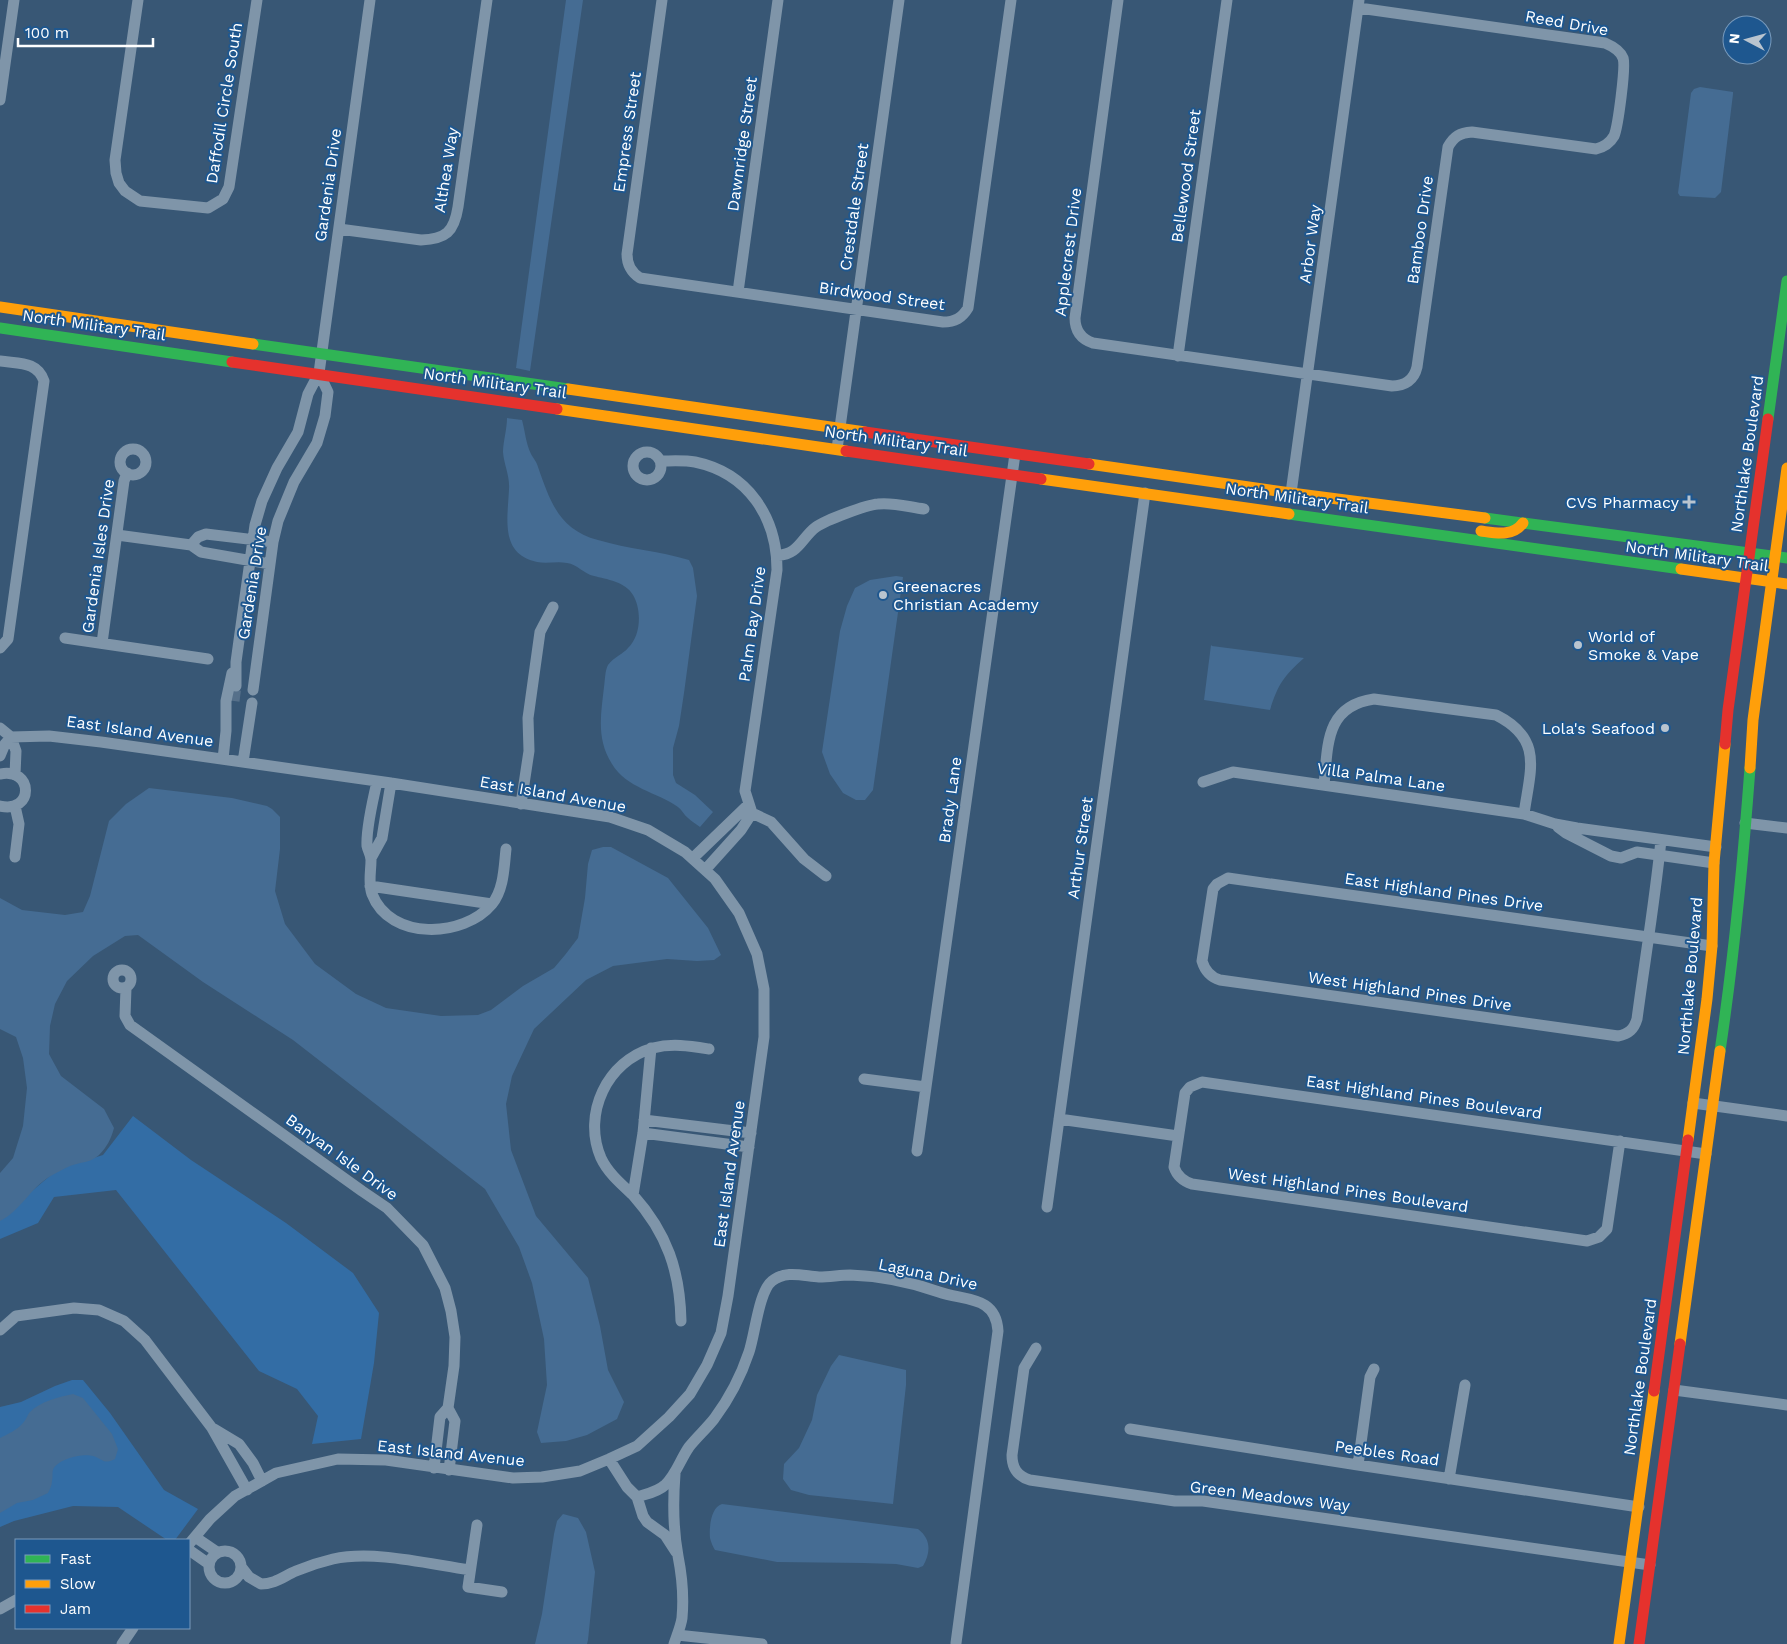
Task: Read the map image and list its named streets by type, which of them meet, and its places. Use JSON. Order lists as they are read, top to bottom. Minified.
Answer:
{"streets":{"main road":["North Military Trail","Northlake Boulevard"],"street":["Reed Drive","Daffodil Circle South","Empress Street","Dawnridge Street","Althea Way","Bellewood Street","Gardenia Drive","Crestdale Street","Bamboo Drive","Arbor Way","Applecrest Drive","Birdwood Street","Gardenia Isles Drive","Palm Bay Drive","East Island Avenue","Villa Palma Lane","Brady Lane","Arthur Street","East Highland Pines Drive","West Highland Pines Drive","East Highland Pines Boulevard","Banyan Isle Drive","West Highland Pines Boulevard","Laguna Drive","Peebles Road","Green Meadows Way"]},"crossings":[["Reed Drive","Bamboo Drive"],["Reed Drive","Arbor Way"],["Empress Street","Birdwood Street"],["Dawnridge Street","Birdwood Street"],["Althea Way","Gardenia Drive"],["Bellewood Street","Applecrest Drive"],["Gardenia Drive","North Military Trail"],["Gardenia Drive","East Island Avenue"],["Crestdale Street","Birdwood Street"],["Crestdale Street","North Military Trail"],["Bamboo Drive","Arbor Way"],["Bamboo Drive","Applecrest Drive"],["Arbor Way","Applecrest Drive"],["Arbor Way","North Military Trail"],["North Military Trail","Northlake Boulevard"],["North Military Trail","Brady Lane"],["North Military Trail","Arthur Street"],["Northlake Boulevard","Villa Palma Lane"],["Northlake Boulevard","East Highland Pines Drive"],["Northlake Boulevard","East Highland Pines Boulevard"],["Northlake Boulevard","Peebles Road"],["Northlake Boulevard","Green Meadows Way"],["East Island Avenue","Banyan Isle Drive"],["Villa Palma Lane","West Highland Pines Drive"],["East Highland Pines Drive","West Highland Pines Drive"],["East Highland Pines Boulevard","West Highland Pines Boulevard"]],"places":{"health":["CVS Pharmacy"],"other":["Greenacres Christian Academy","World of Smoke & Vape","Lola's Seafood"]},"legend":["Fast","Slow","Jam"],"scale_bar":"100 m","north":"left"}
